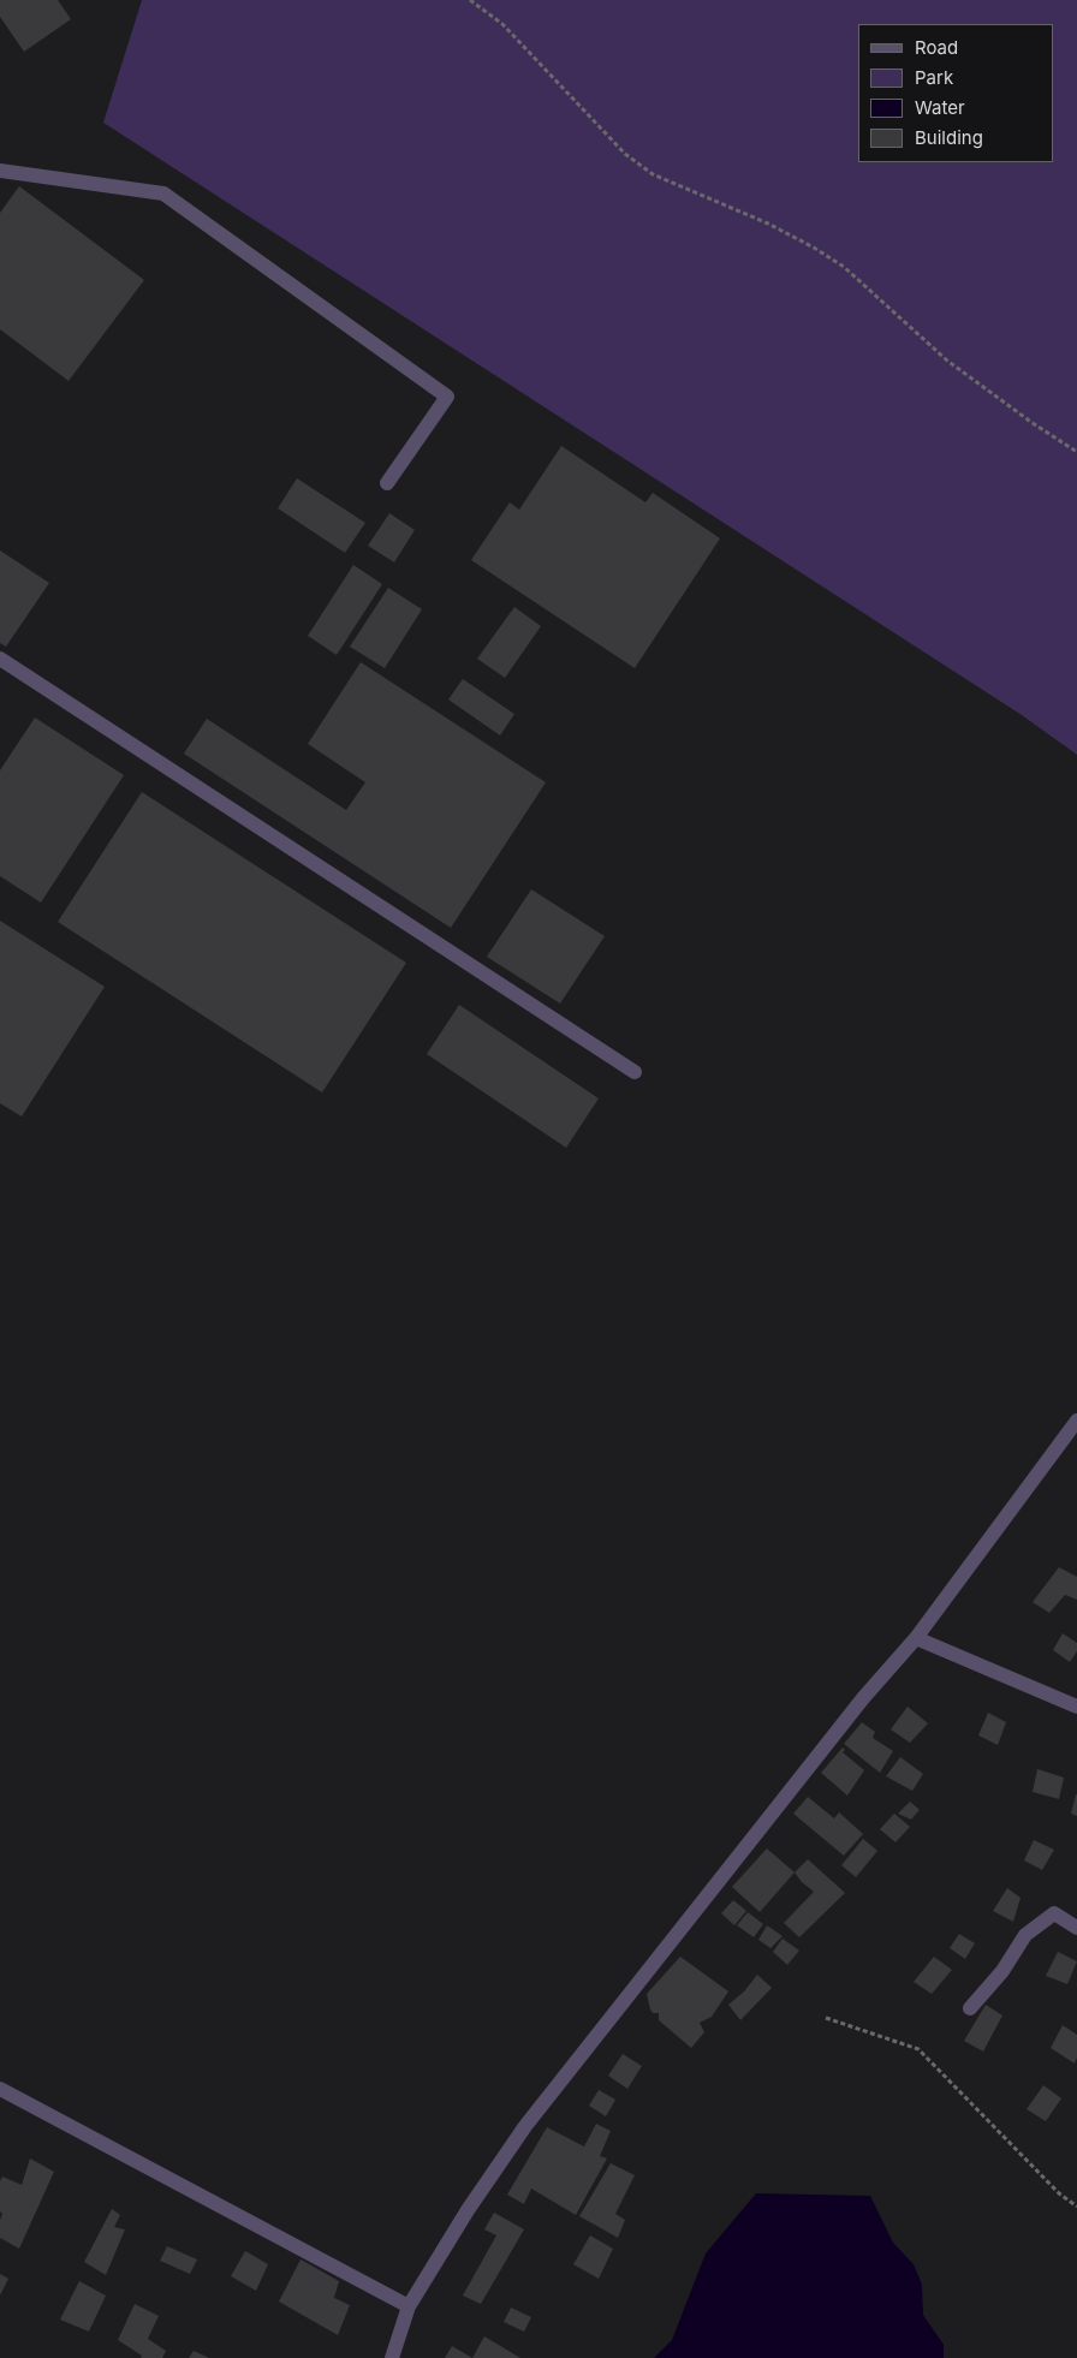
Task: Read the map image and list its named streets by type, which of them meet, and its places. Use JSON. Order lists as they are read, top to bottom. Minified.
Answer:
{"legend":["Road","Park","Water","Building"]}
